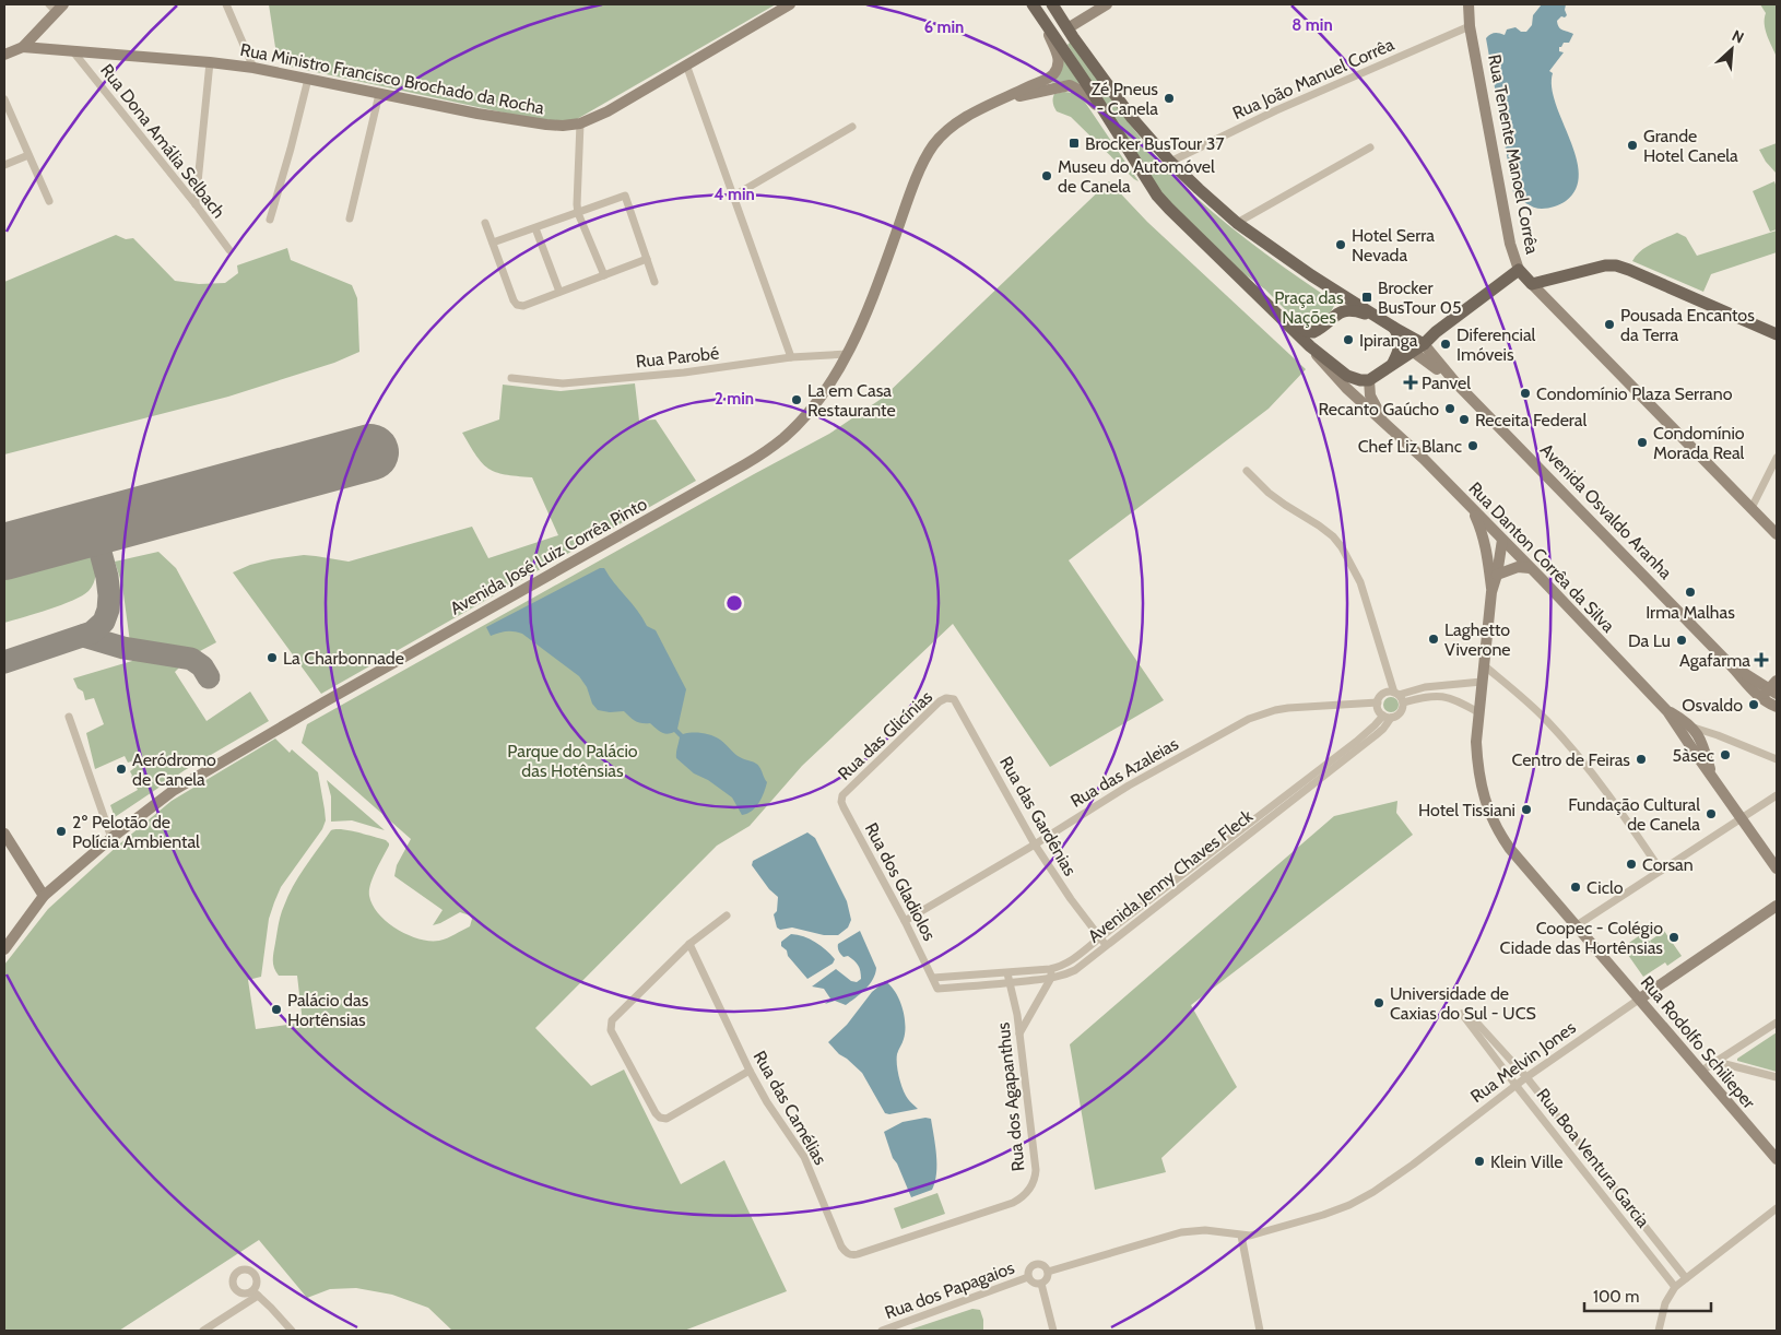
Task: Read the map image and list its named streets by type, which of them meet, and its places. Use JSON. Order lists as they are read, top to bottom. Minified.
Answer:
{"streets":{"main road":["Rua Tenente Manoel Corrêa","Avenida Osvaldo Aranha"],"street":["Rua Ministro Francisco Brochado da Rocha","Rua João Manuel Corrêa","Rua Dona Amália Selbach","Rua Parobé","Avenida José Luiz Corrêa Pinto","Rua Danton Corrêa da Silva","Rua das Glicínias","Rua das Azaleias","Rua das Gardênias","Avenida Jenny Chaves Fleck","Rua dos Gladiolos","Rua Rodolfo Schilieper","Rua Melvin Jones","Rua dos Agapanthus","Rua das Camélias","Rua Boa Ventura Garcia","Rua dos Papagaios"]},"crossings":[["Rua Ministro Francisco Brochado da Rocha","Rua Dona Amália Selbach"],["Rua João Manuel Corrêa","Rua Tenente Manoel Corrêa"],["Rua João Manuel Corrêa","Avenida Osvaldo Aranha"],["Rua Parobé","Avenida José Luiz Corrêa Pinto"],["Avenida Osvaldo Aranha","Rua Danton Corrêa da Silva"],["Rua Danton Corrêa da Silva","Rua Rodolfo Schilieper"],["Rua das Glicínias","Rua das Gardênias"],["Rua das Glicínias","Rua dos Gladiolos"],["Rua das Azaleias","Rua das Gardênias"],["Rua das Azaleias","Avenida Jenny Chaves Fleck"],["Rua das Azaleias","Rua dos Gladiolos"],["Rua das Gardênias","Avenida Jenny Chaves Fleck"],["Avenida Jenny Chaves Fleck","Rua dos Gladiolos"],["Avenida Jenny Chaves Fleck","Rua dos Agapanthus"],["Rua Rodolfo Schilieper","Rua Melvin Jones"],["Rua Melvin Jones","Rua Boa Ventura Garcia"],["Rua dos Agapanthus","Rua das Camélias"]],"parks":["Praça das Nações","Parque do Palácio das Hotênsias"],"places":{"other":["Zé Pneus - Canela","Grande Hotel Canela","Museu do Automóvel de Canela","Hotel Serra Nevada","Pousada Encantos da Terra","Ipiranga","Diferencial Imóveis","Condomínio Plaza Serrano","La em Casa Restaurante","Recanto Gaúcho","Receita Federal","Condomínio Morada Real","Chef Liz Blanc","Irma Malhas","Laghetto Viverone","Da Lu","La Charbonnade","Osvaldo","5àsec","Centro de Feiras","Aeródromo de Canela","Hotel Tissiani","Fundação Cultural de Canela","2º Pelotão de Polícia Ambiental","Corsan","Ciclo","Coopec - Colégio Cidade das Hortênsias","Universidade de Caxias do Sul - UCS","Palácio das Hortênsias","Klein Ville"],"transit":["Brocker BusTour 37","Brocker BusTour 05"],"health":["Panvel","Agafarma"]},"scale_bar":"100 m","north":"top right","rings":["8 min","6 min","4 min","2 min"]}
